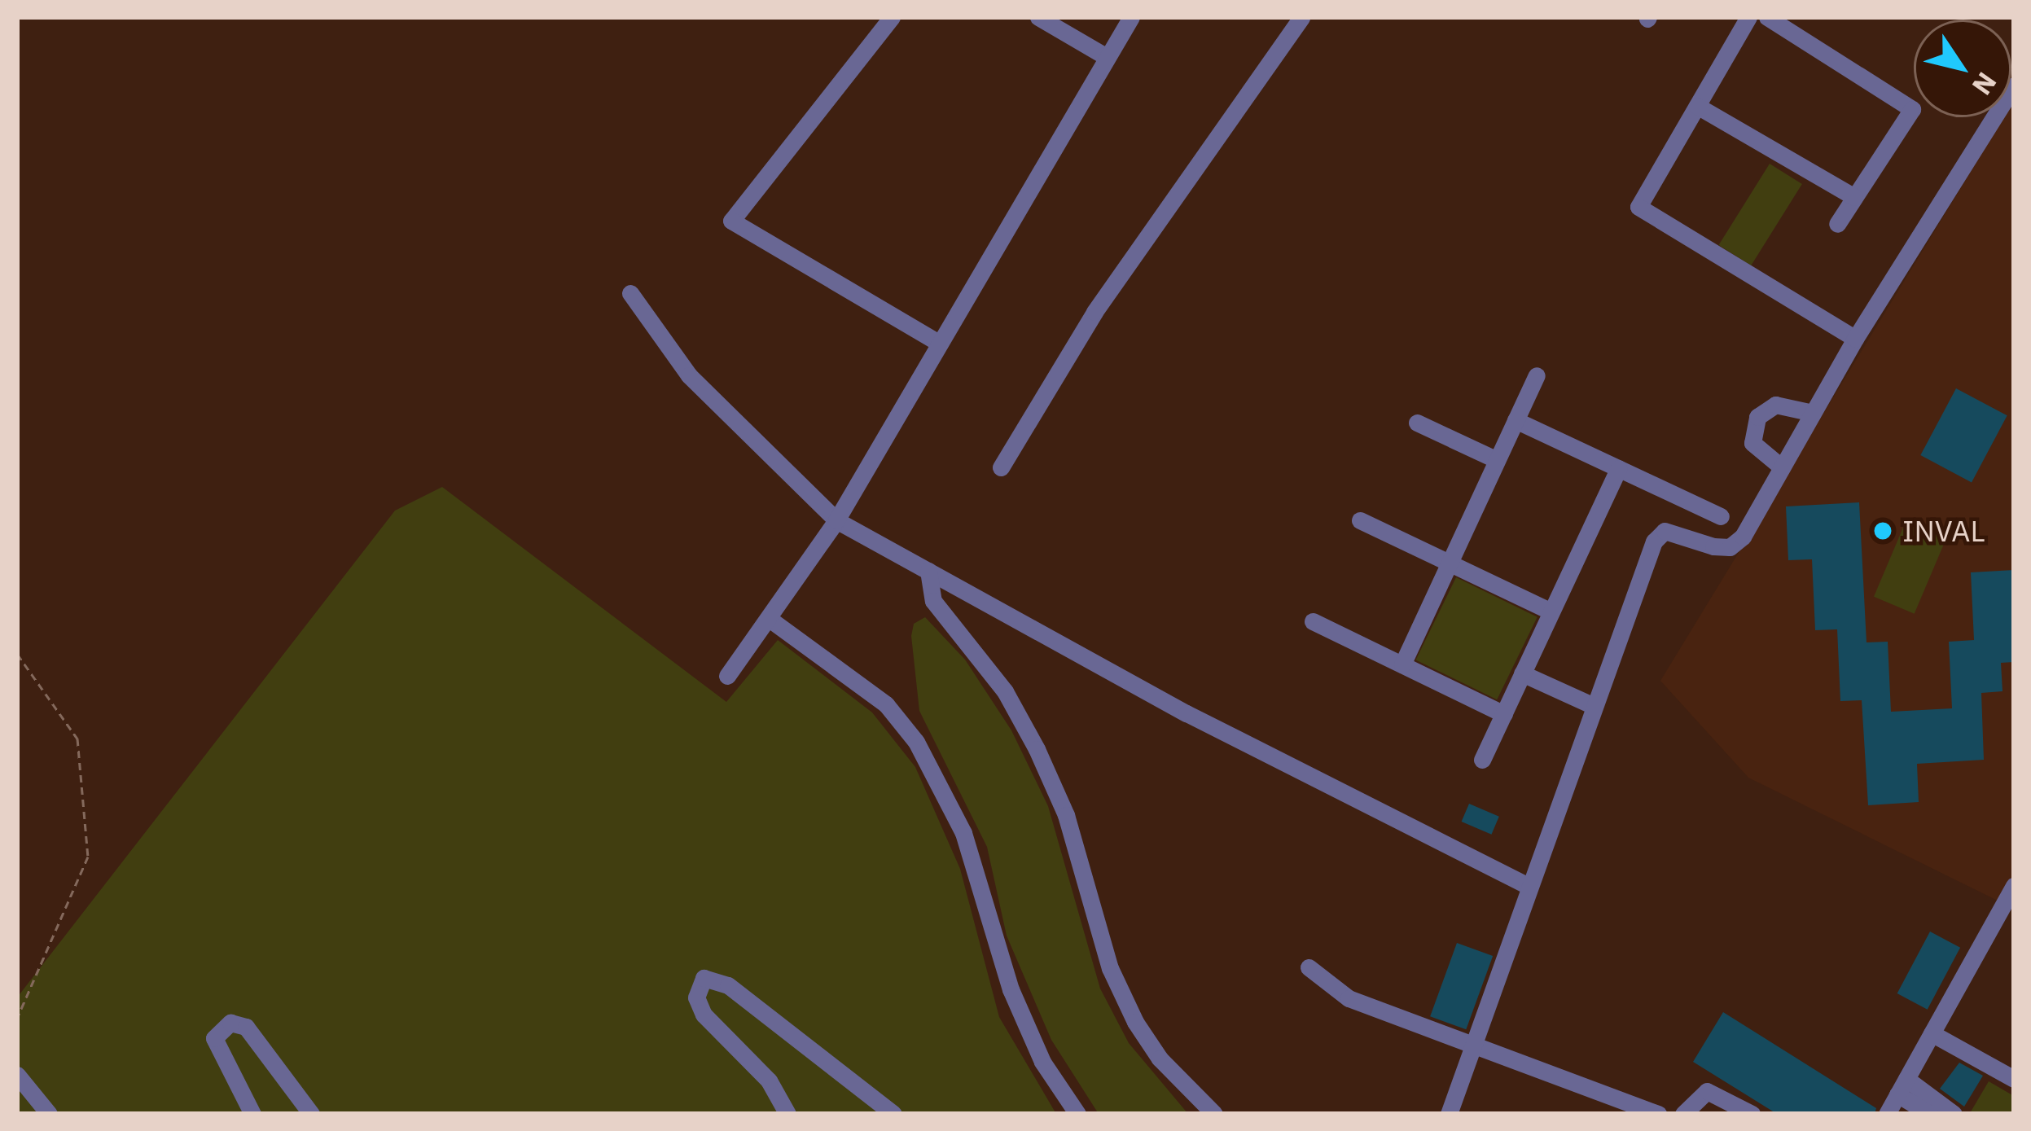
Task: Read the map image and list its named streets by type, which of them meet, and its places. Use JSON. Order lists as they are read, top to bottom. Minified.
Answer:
{"places":["INVAL"],"north":"bottom right"}
